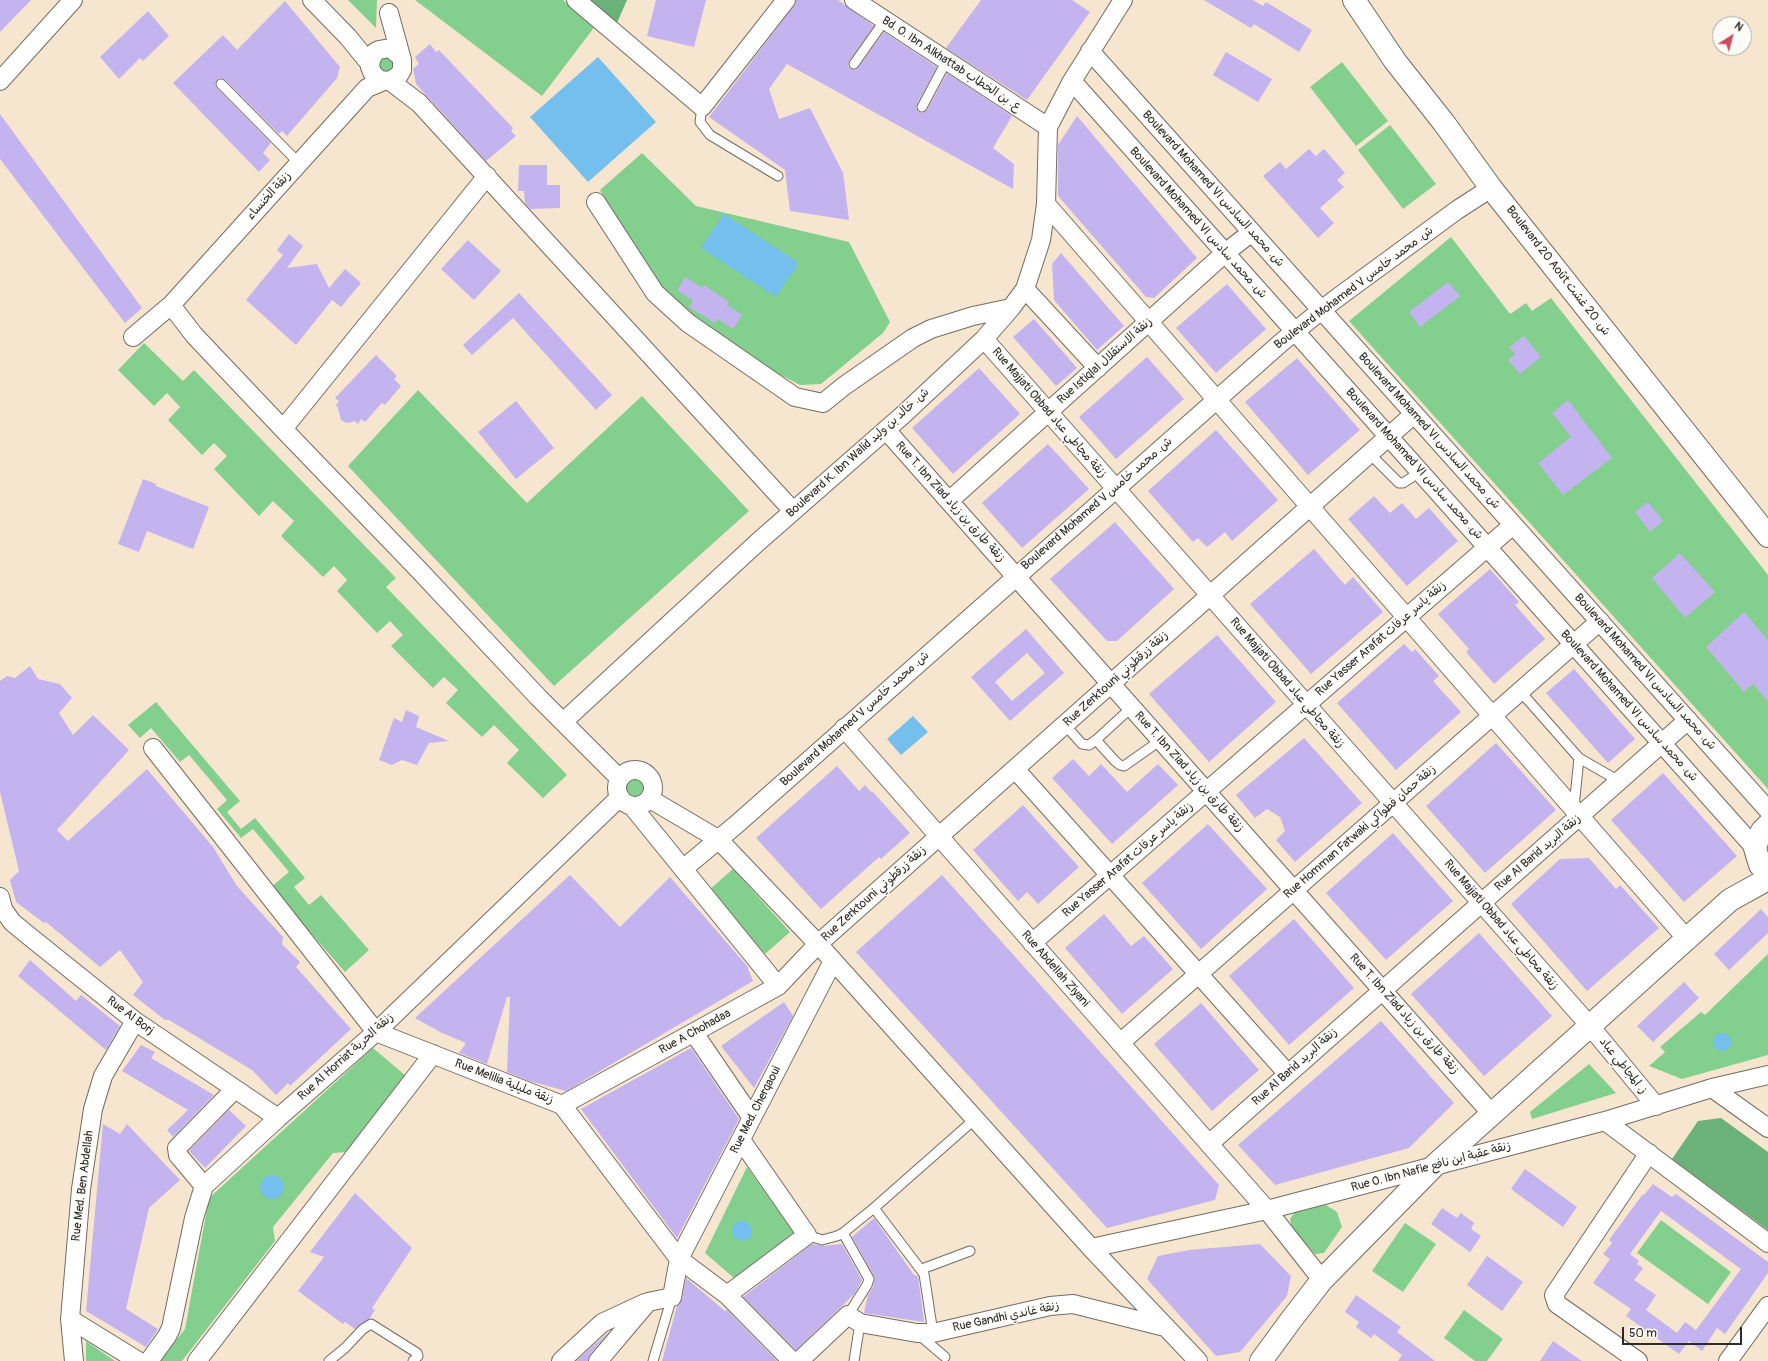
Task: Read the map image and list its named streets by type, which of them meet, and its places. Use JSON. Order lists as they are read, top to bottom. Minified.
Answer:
{"streets":{"main road":["Boulevard 20 Août ش. 20 غشت"],"street":["Bd. O. Ibn Alkhattab ع. بن الخطاب","Boulevard Mohamed VI ش. محمد السادس","زنقة الخنساء","Boulevard Mohamed VI ش. محمد سادس","Boulevard Mohamed V ش. محمد خامس","Rue Istiqlal زنقة الاستقلال","Rue Majjati Obbad زنقة مجاطي عباد","Boulevard K. Ibn Walid ش. خالد بن وليد","Rue T. Ibn Ziad زنقة طارق بن زياد","Rue Yasser Arafat زنقة ياسر عرفات","Rue Zerktouni زنقة زرقطوني","Rue Homman Fatwaki زنقة حمان فطواكي","Rue Al Barid زنقة البريد","Rue Abdellah Ziyani","Rue Al Borj","Rue A Chohadaa","Rue Al Horriat زنقة الحرية","ز. المجاطي عباد","Rue Melilia زنقة مليلية","Rue Med. Cherqaoui","Rue O. Ibn Nafie زنقة عقبة ابن نافع","Rue Med. Ben Abdellah","Rue Gandhi زنقة غاندي"]},"crossings":[["Bd. O. Ibn Alkhattab ع. بن الخطاب","Boulevard K. Ibn Walid ش. خالد بن وليد"],["Boulevard Mohamed VI ش. محمد السادس","Boulevard Mohamed V ش. محمد خامس"],["Boulevard Mohamed VI ش. محمد السادس","Rue Istiqlal زنقة الاستقلال"],["Boulevard Mohamed VI ش. محمد السادس","Rue Yasser Arafat زنقة ياسر عرفات"],["Boulevard Mohamed VI ش. محمد السادس","Rue Zerktouni زنقة زرقطوني"],["Boulevard Mohamed VI ش. محمد السادس","Rue Homman Fatwaki زنقة حمان فطواكي"],["Boulevard Mohamed VI ش. محمد السادس","Rue Al Barid زنقة البريد"],["Boulevard Mohamed VI ش. محمد سادس","Boulevard Mohamed V ش. محمد خامس"],["Boulevard Mohamed VI ش. محمد سادس","Rue Istiqlal زنقة الاستقلال"],["Boulevard Mohamed VI ش. محمد سادس","Rue Yasser Arafat زنقة ياسر عرفات"],["Boulevard Mohamed VI ش. محمد سادس","Rue Zerktouni زنقة زرقطوني"],["Boulevard Mohamed VI ش. محمد سادس","Rue Homman Fatwaki زنقة حمان فطواكي"],["Boulevard Mohamed VI ش. محمد سادس","Rue Al Barid زنقة البريد"],["Boulevard 20 Août ش. 20 غشت","Boulevard Mohamed V ش. محمد خامس"],["Boulevard Mohamed V ش. محمد خامس","Rue Majjati Obbad زنقة مجاطي عباد"],["Boulevard Mohamed V ش. محمد خامس","Rue T. Ibn Ziad زنقة طارق بن زياد"],["Boulevard Mohamed V ش. محمد خامس","Rue Abdellah Ziyani"],["Rue Istiqlal زنقة الاستقلال","Rue Majjati Obbad زنقة مجاطي عباد"],["Rue Istiqlal زنقة الاستقلال","Rue T. Ibn Ziad زنقة طارق بن زياد"],["Rue Majjati Obbad زنقة مجاطي عباد","Boulevard K. Ibn Walid ش. خالد بن وليد"],["Rue Majjati Obbad زنقة مجاطي عباد","Rue Yasser Arafat زنقة ياسر عرفات"],["Rue Majjati Obbad زنقة مجاطي عباد","Rue Zerktouni زنقة زرقطوني"],["Rue Majjati Obbad زنقة مجاطي عباد","Rue Homman Fatwaki زنقة حمان فطواكي"],["Rue Majjati Obbad زنقة مجاطي عباد","Rue Al Barid زنقة البريد"],["Rue Majjati Obbad زنقة مجاطي عباد","ز. المجاطي عباد"],["Boulevard K. Ibn Walid ش. خالد بن وليد","Rue T. Ibn Ziad زنقة طارق بن زياد"],["Rue T. Ibn Ziad زنقة طارق بن زياد","Rue Yasser Arafat زنقة ياسر عرفات"],["Rue T. Ibn Ziad زنقة طارق بن زياد","Rue Zerktouni زنقة زرقطوني"],["Rue T. Ibn Ziad زنقة طارق بن زياد","Rue Homman Fatwaki زنقة حمان فطواكي"],["Rue T. Ibn Ziad زنقة طارق بن زياد","Rue Al Barid زنقة البريد"],["Rue Yasser Arafat زنقة ياسر عرفات","Rue Abdellah Ziyani"],["Rue Zerktouni زنقة زرقطوني","Rue Abdellah Ziyani"],["Rue Zerktouni زنقة زرقطوني","Rue A Chohadaa"],["Rue Homman Fatwaki زنقة حمان فطواكي","Rue Abdellah Ziyani"],["Rue Al Barid زنقة البريد","Rue Abdellah Ziyani"],["Rue Abdellah Ziyani","Rue O. Ibn Nafie زنقة عقبة ابن نافع"],["Rue Al Borj","Rue Al Horriat زنقة الحرية"],["Rue Al Borj","Rue Med. Ben Abdellah"],["Rue A Chohadaa","Rue Melilia زنقة مليلية"],["Rue Al Horriat زنقة الحرية","Rue Melilia زنقة مليلية"],["ز. المجاطي عباد","Rue O. Ibn Nafie زنقة عقبة ابن نافع"],["Rue Melilia زنقة مليلية","Rue Med. Cherqaoui"]],"scale_bar":"50 m","north":"top right"}
